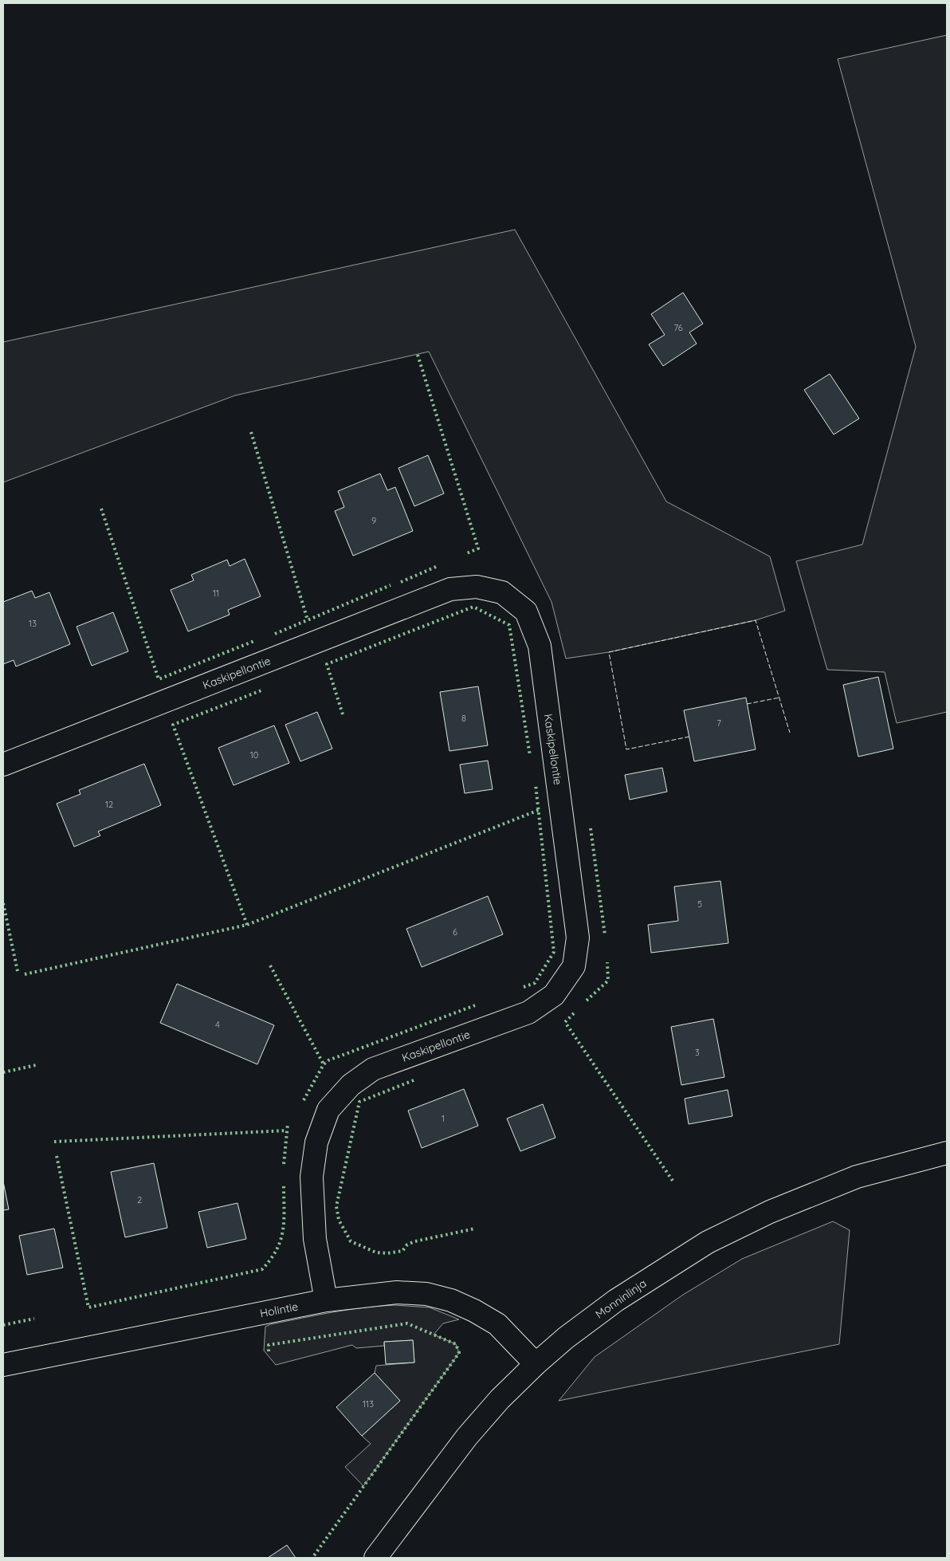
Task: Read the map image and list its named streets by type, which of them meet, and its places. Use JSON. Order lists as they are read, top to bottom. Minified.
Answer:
{"streets":{"street":["Kaskipellontie","Monninlinja","Holintie"]},"crossings":[["Kaskipellontie","Holintie"],["Monninlinja","Holintie"]],"house_numbers":["76","9","11","13","8","7","10","12","5","6","4","3","1","2","113"]}
